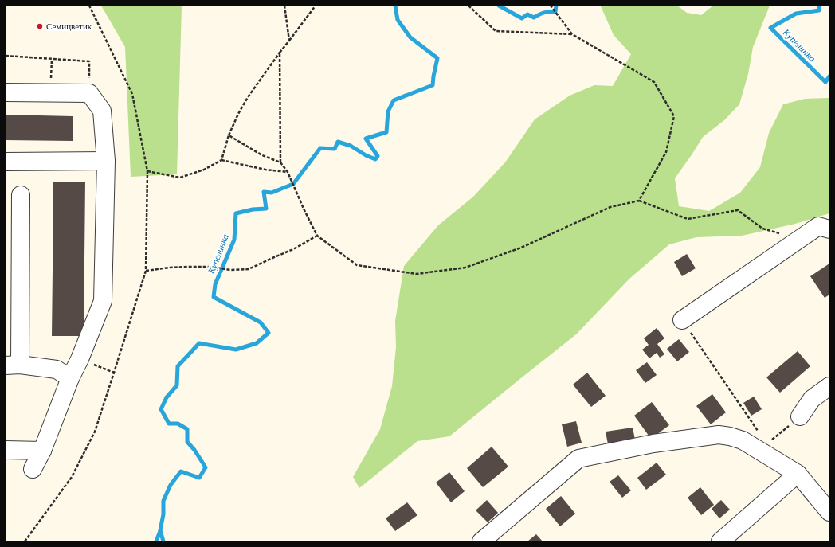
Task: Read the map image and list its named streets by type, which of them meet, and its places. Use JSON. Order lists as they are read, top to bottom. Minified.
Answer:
{"water":["Купелинка"],"places":["Семицветик"]}
